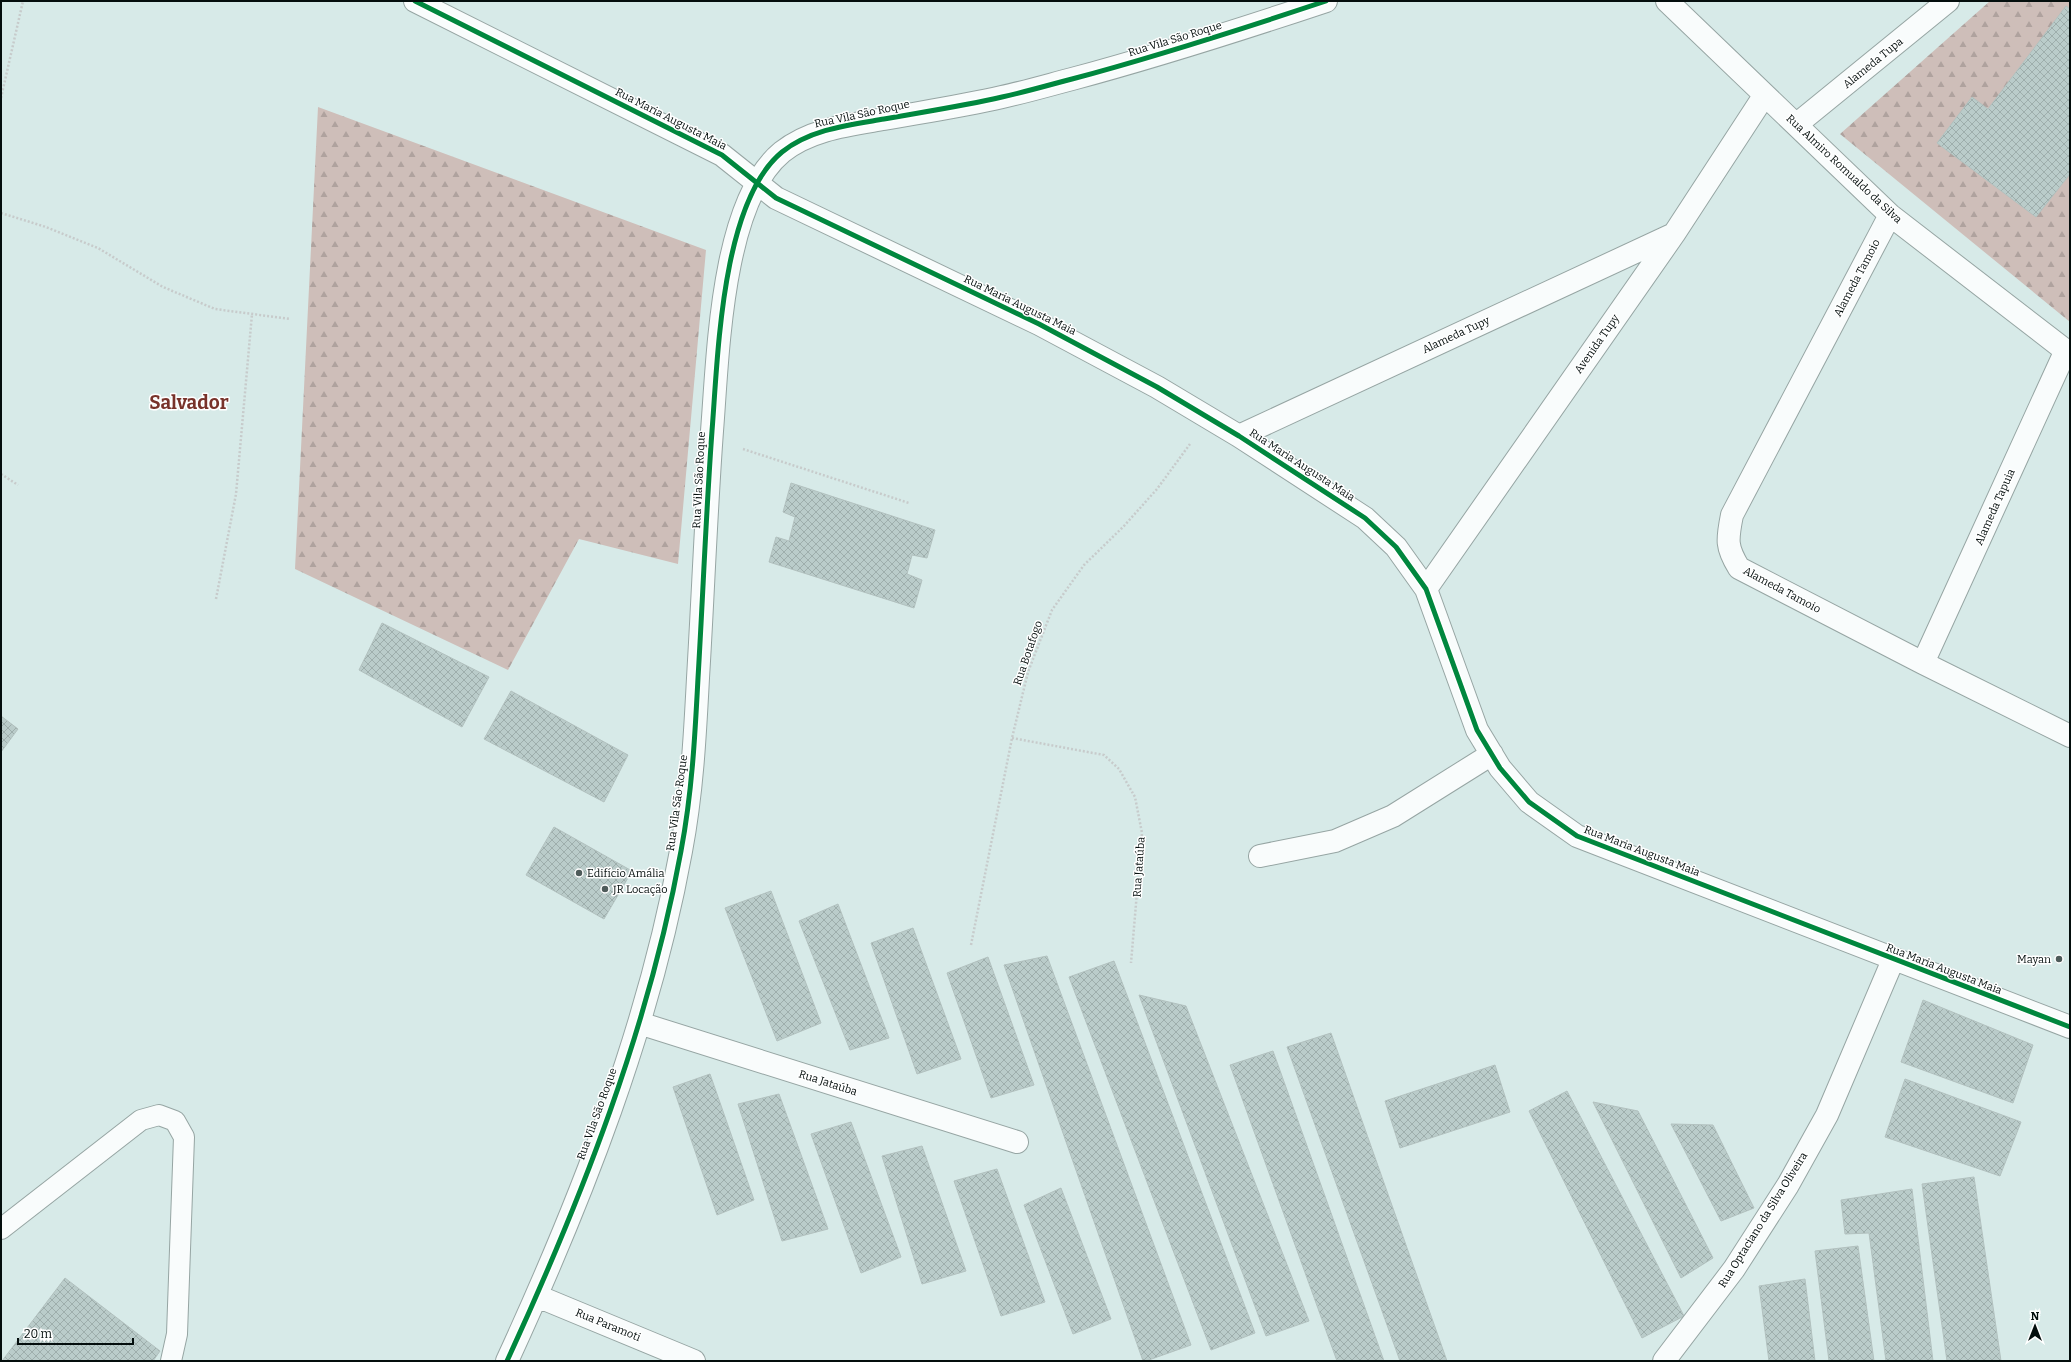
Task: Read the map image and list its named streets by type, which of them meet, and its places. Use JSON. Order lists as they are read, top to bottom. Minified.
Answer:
{"streets":{"street":["Rua Vila São Roque","Alameda Tupa","Rua Maria Augusta Maia","Rua Almiro Romualdo da Silva","Alameda Tamoio","Alameda Tupy","Avenida Tupy","Alameda Tapuia","Rua Jataúba","Rua Optaciano da Silva Oliveira","Rua Paramoti"],"path":["Rua Botafogo"]},"crossings":[["Rua Vila São Roque","Rua Maria Augusta Maia"],["Rua Vila São Roque","Rua Jataúba"],["Rua Vila São Roque","Rua Paramoti"],["Alameda Tupa","Rua Almiro Romualdo da Silva"],["Rua Maria Augusta Maia","Alameda Tupy"],["Rua Maria Augusta Maia","Avenida Tupy"],["Rua Maria Augusta Maia","Rua Botafogo"],["Rua Maria Augusta Maia","Rua Optaciano da Silva Oliveira"],["Rua Almiro Romualdo da Silva","Alameda Tamoio"],["Rua Almiro Romualdo da Silva","Avenida Tupy"],["Rua Almiro Romualdo da Silva","Alameda Tapuia"],["Alameda Tamoio","Alameda Tapuia"],["Alameda Tupy","Avenida Tupy"],["Rua Botafogo","Rua Jataúba"]],"districts":["Salvador"],"places":["Edifício Amália","JR Locação","Mayan"],"scale_bar":"20 m","north":"top"}
